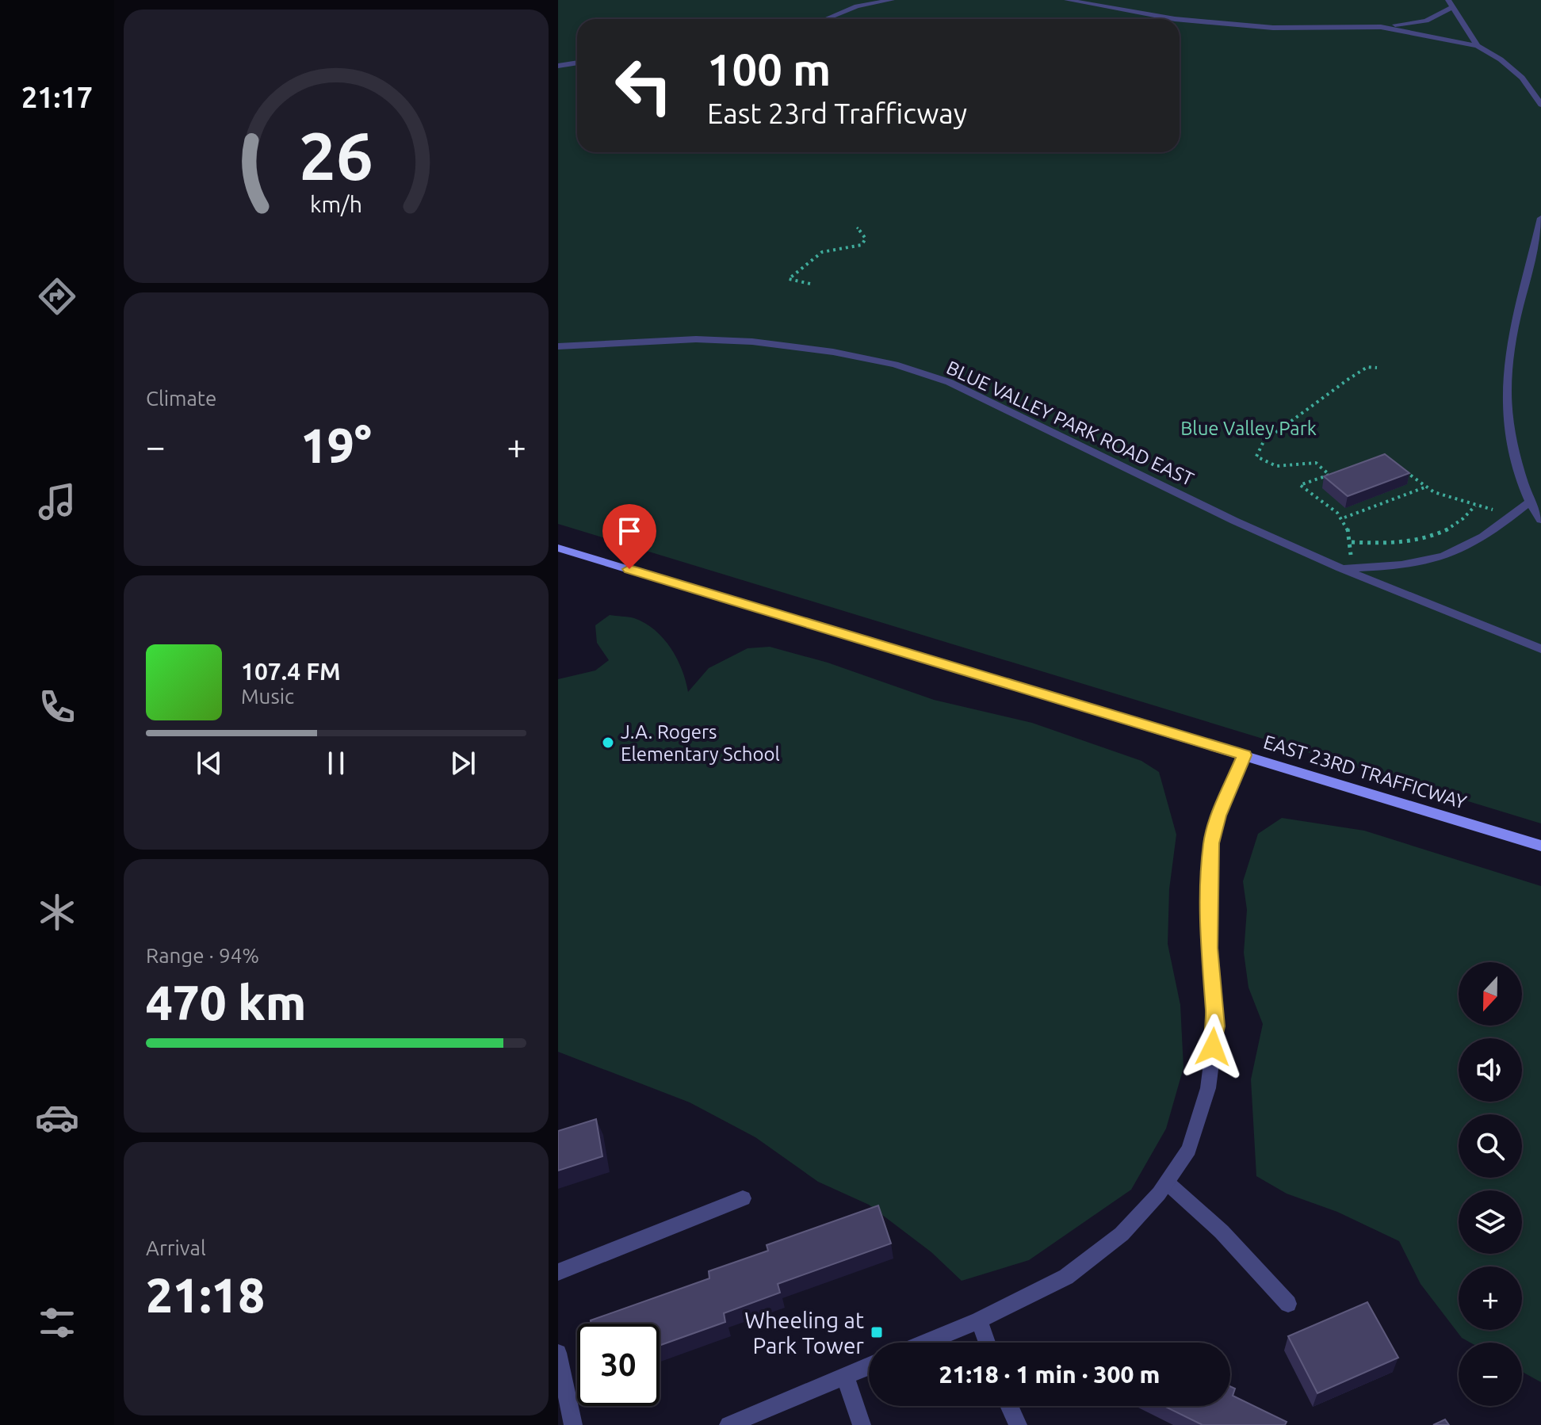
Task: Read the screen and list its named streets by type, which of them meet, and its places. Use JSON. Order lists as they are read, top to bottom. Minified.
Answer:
{"streets":{"main road":["EAST 23RD TRAFFICWAY"],"street":["BLUE VALLEY PARK ROAD EAST"]},"parks":["Blue Valley Park"],"places":{"other":["J.A. Rogers Elementary School"],"transit":["Wheeling at Park Tower"]},"north":"bottom","page":{"tabs":"21:17","turn":["100 m","East 23rd Trafficway"],"tile":["Climate",["Range · 94%","470 km"],["Arrival","21:18"]],"heat":["−","19°","+"],"song":["107.4 FM","Music"],"map_buttons":["+","−"],"limit":"30","trip":"21:18 · 1 min · 300 m","gauge":["26","km/h"]}}
